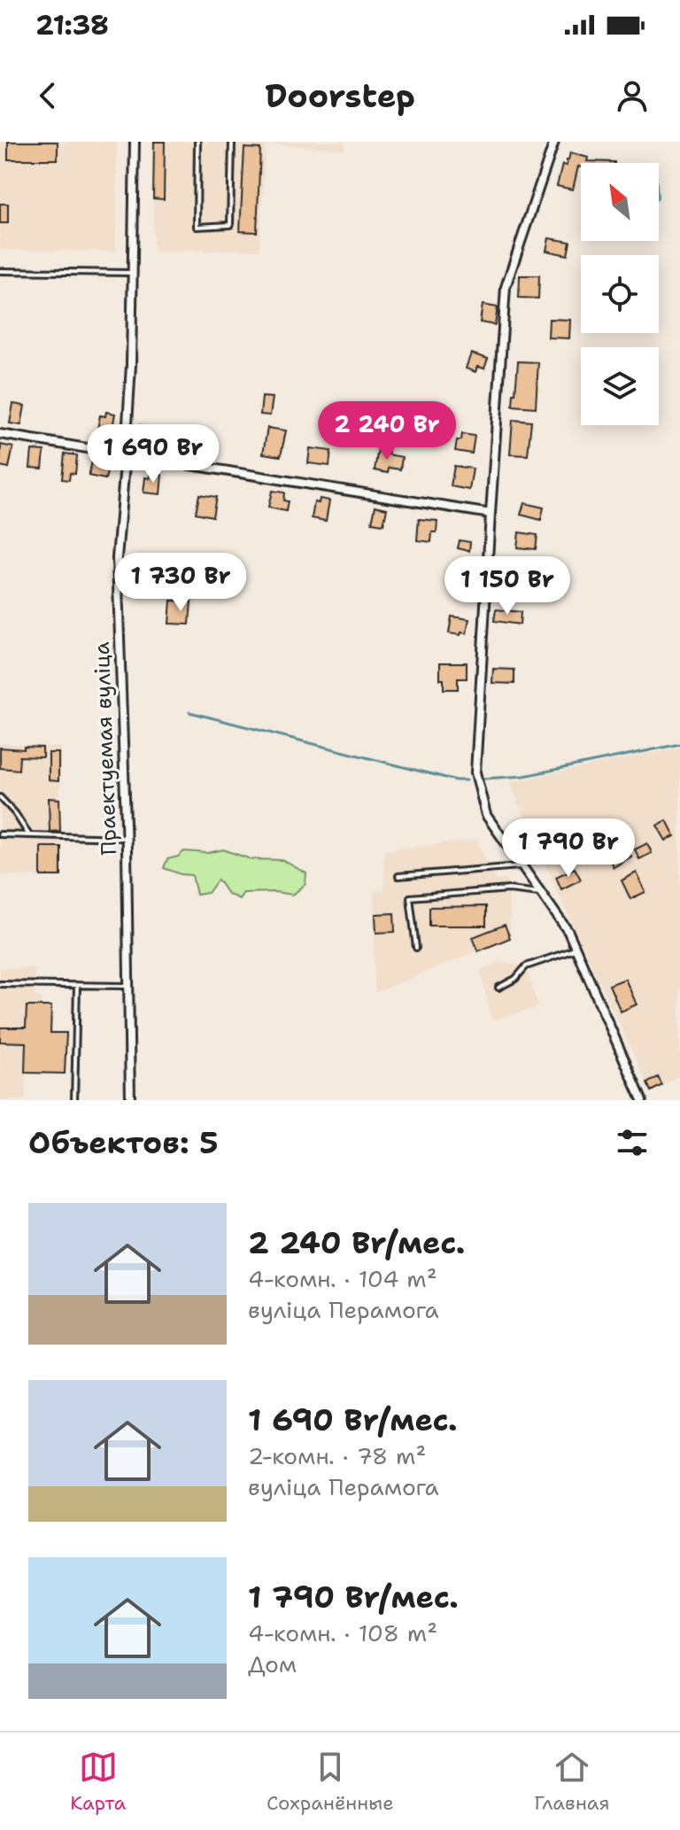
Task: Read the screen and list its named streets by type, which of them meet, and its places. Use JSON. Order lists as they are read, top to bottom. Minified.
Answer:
{"streets":{"street":["Праектуемая вуліца"]},"north":"top left","page":{"status":"21:38","header":"Doorstep","price":["2 240 Br","1 690 Br","1 730 Br","1 150 Br","1 790 Br"],"heading":"Объектов: 5","list":[{"name":"2 240 Br/мес.","note":"4-комн. · 104 m² · вуліца Перамога"},{"name":"1 690 Br/мес.","note":"2-комн. · 78 m² · вуліца Перамога"},{"name":"1 790 Br/мес.","note":"4-комн. · 108 m² · Дом"}],"tabs":["Карта","Сохранённые","Главная"]}}
